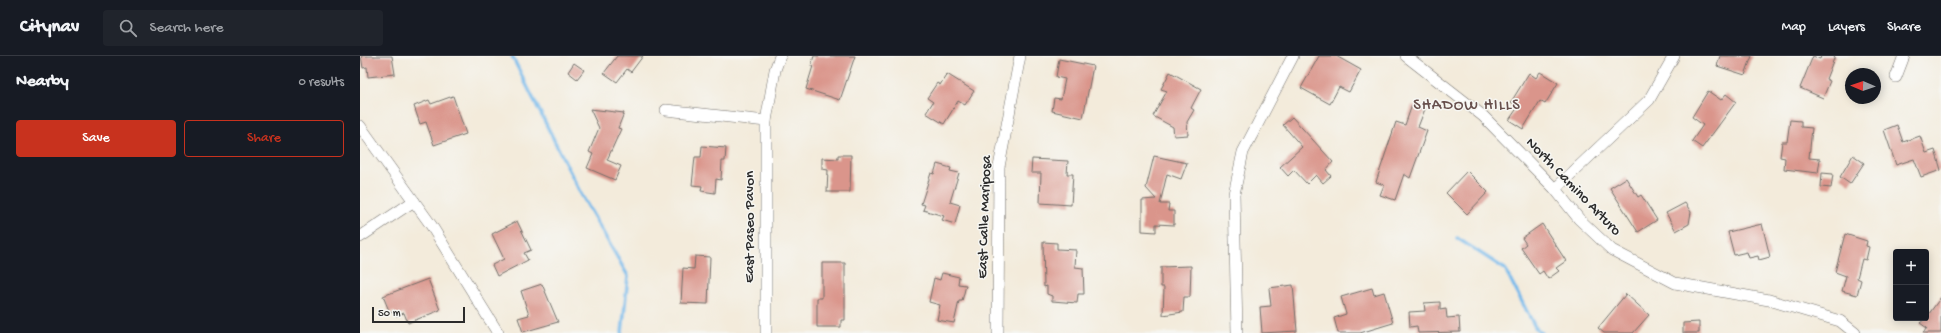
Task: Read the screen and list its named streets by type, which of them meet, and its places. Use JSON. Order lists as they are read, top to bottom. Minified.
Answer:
{"streets":{"street":["North Camino Arturo","East Calle Mariposa","East Paseo Pavon"]},"districts":["SHADOW HILLS"],"scale_bar":"50 m","north":"left","page":{"header":"Citynav","search":"Search here","nav":["Map","Layers","Share"],"heading":["Nearby","0 results"],"buttons":["Save","Share"],"map_buttons":["+","−"],"scale":"50 m"}}
